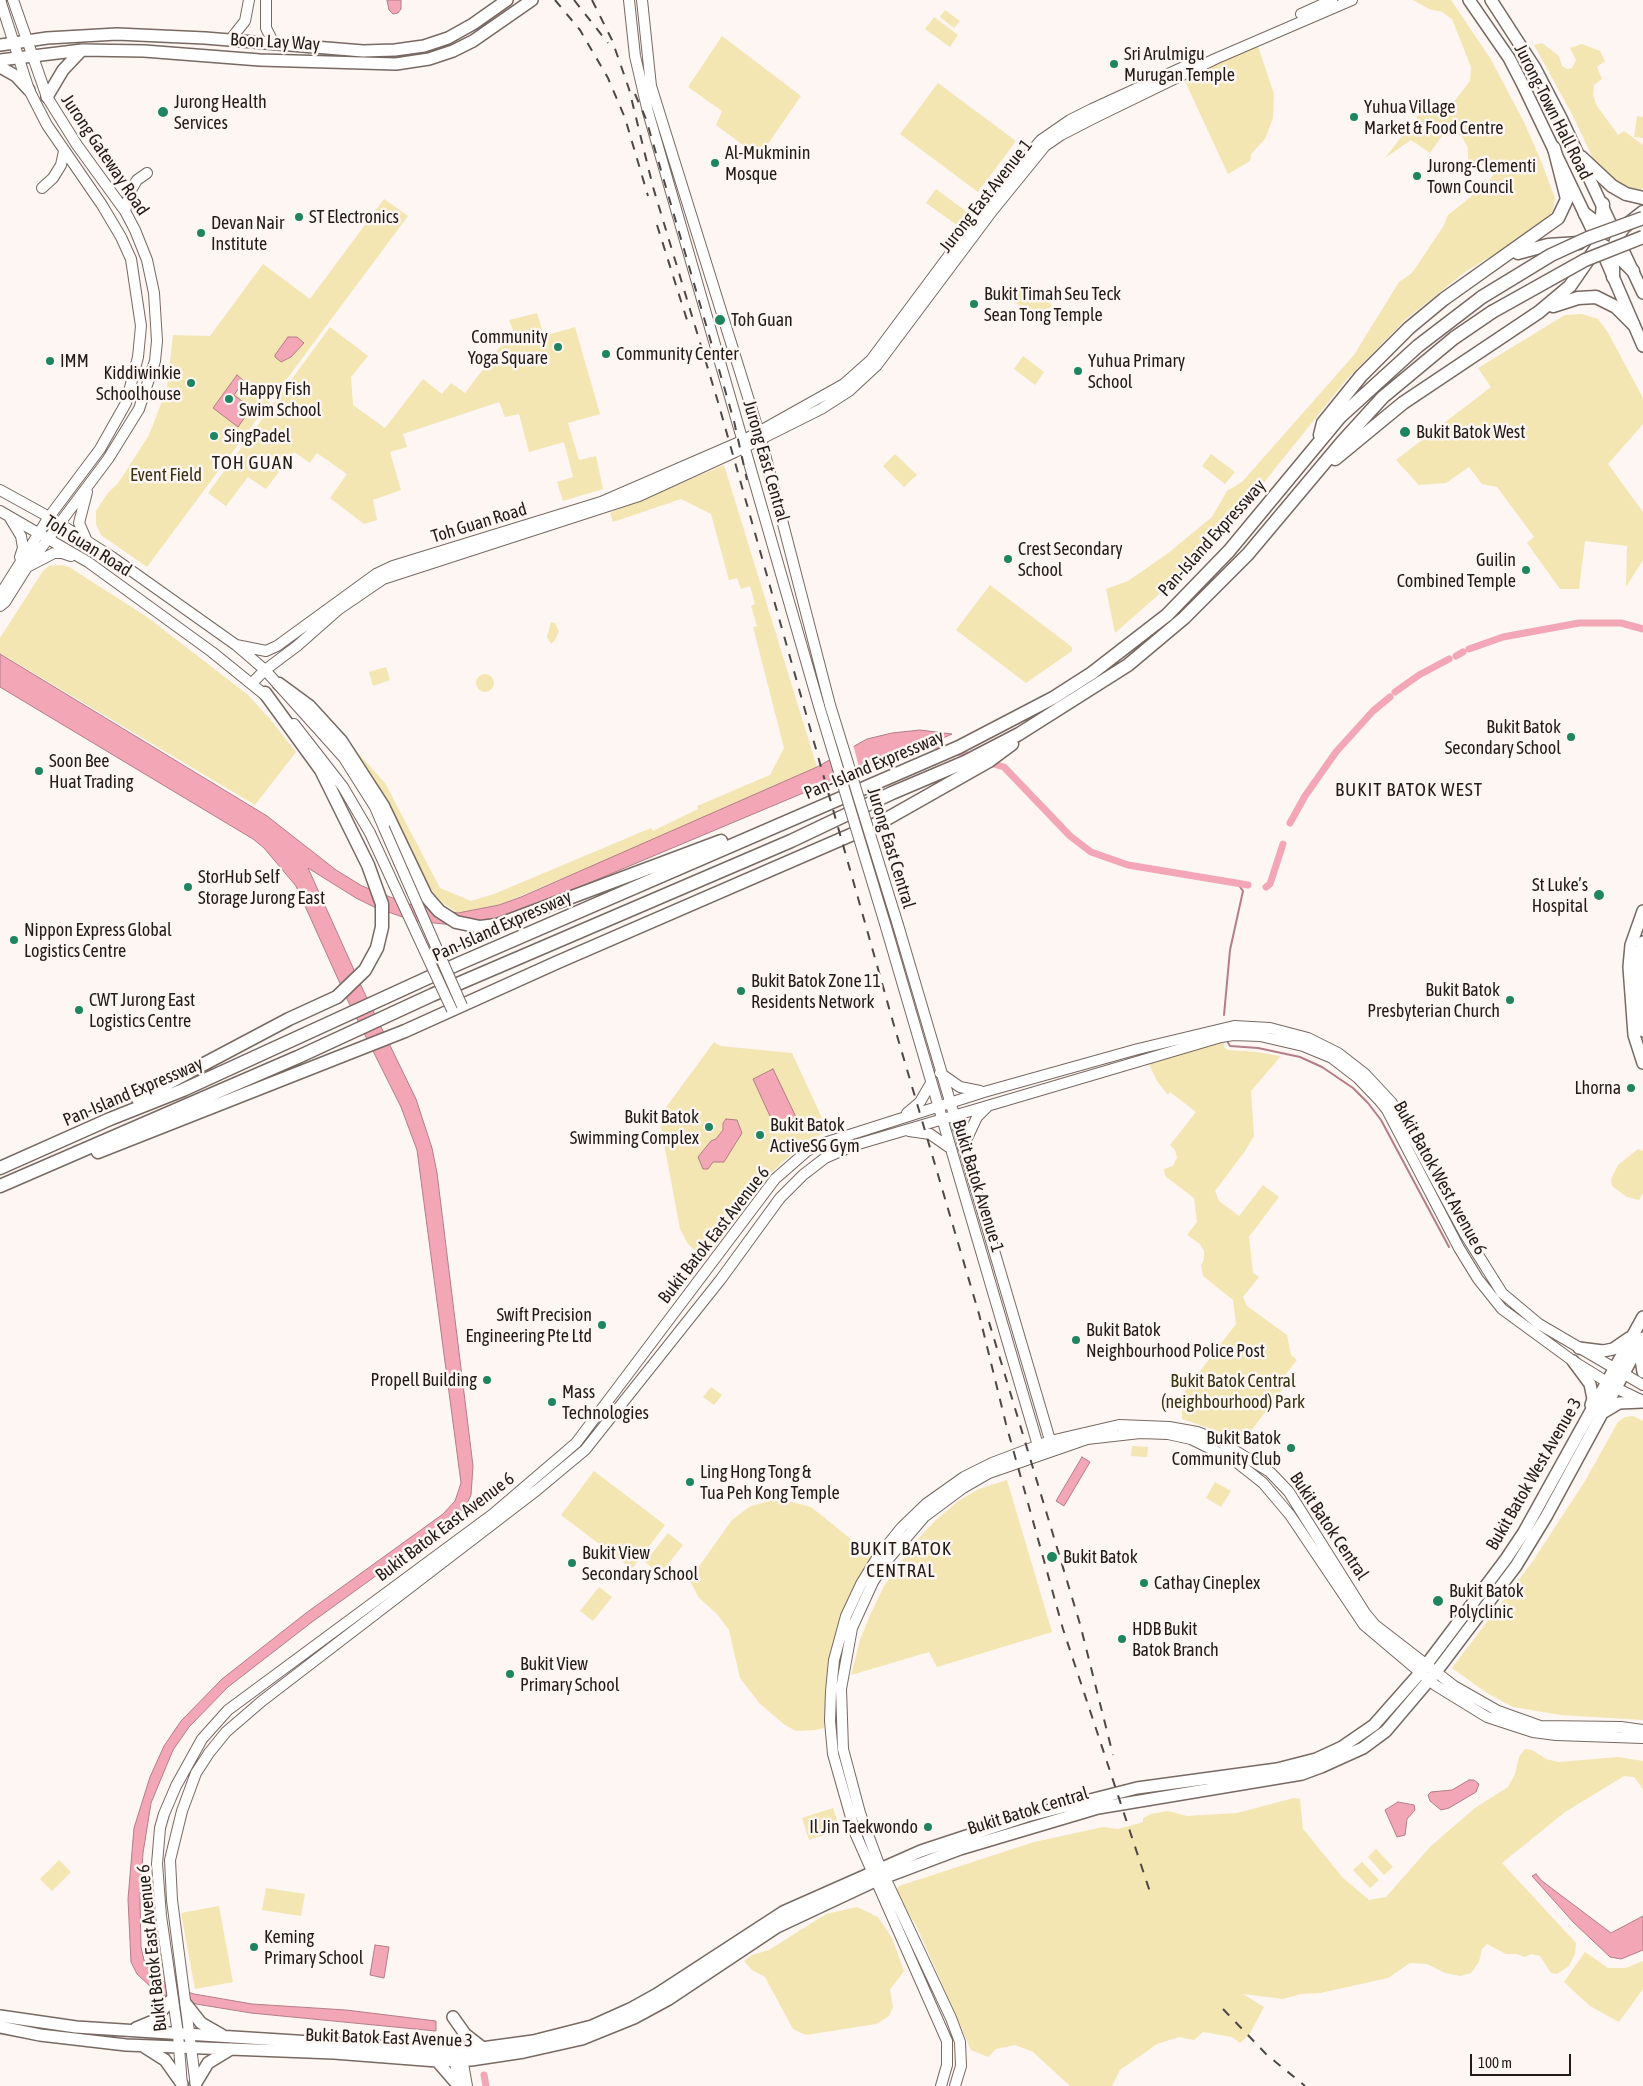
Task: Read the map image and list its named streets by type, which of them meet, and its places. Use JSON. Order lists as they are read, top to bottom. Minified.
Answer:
{"streets":{"highway":["Pan-Island Expressway"],"main road":["Boon Lay Way","Jurong Town Hall Road","Jurong Gateway Road","Jurong East Avenue 1","Jurong East Central","Toh Guan Road","Bukit Batok West Avenue 6","Bukit Batok Avenue 1","Bukit Batok East Avenue 6","Bukit Batok West Avenue 3","Bukit Batok Central","Bukit Batok East Avenue 3"]},"crossings":[["Boon Lay Way","Jurong Gateway Road"],["Jurong Gateway Road","Toh Guan Road"],["Jurong East Avenue 1","Jurong East Central"],["Jurong East Avenue 1","Toh Guan Road"],["Jurong East Central","Toh Guan Road"],["Jurong East Central","Bukit Batok Avenue 1"],["Bukit Batok West Avenue 6","Bukit Batok Avenue 1"],["Bukit Batok West Avenue 6","Bukit Batok East Avenue 6"],["Bukit Batok West Avenue 6","Bukit Batok West Avenue 3"],["Bukit Batok Avenue 1","Bukit Batok East Avenue 6"],["Bukit Batok Avenue 1","Bukit Batok Central"],["Bukit Batok East Avenue 6","Bukit Batok East Avenue 3"],["Bukit Batok West Avenue 3","Bukit Batok Central"],["Bukit Batok Central","Bukit Batok East Avenue 3"]],"districts":["TOH GUAN","BUKIT BATOK WEST","BUKIT BATOK CENTRAL"],"parks":["Event Field","Bukit Batok Central (neighbourhood) Park"],"places":["Sri Arulmigu Murugan Temple","Jurong Health Services","Yuhua Village Market & Food Centre","Al-Mukminin Mosque","Jurong-Clementi Town Council","ST Electronics","Devan Nair Institute","Bukit Timah Seu Teck Sean Tong Temple","Toh Guan","Community Yoga Square","Community Center","IMM","Yuhua Primary School","Kiddiwinkie Schoolhouse","Happy Fish Swim School","Bukit Batok West","SingPadel","Crest Secondary School","Guilin Combined Temple","Bukit Batok Secondary School","Soon Bee Huat Trading","StorHub Self Storage Jurong East","St Luke’s Hospital","Nippon Express Global Logistics Centre","Bukit Batok Zone 11 Residents Network","Bukit Batok Presbyterian Church","CWT Jurong East Logistics Centre","Lhorna","Bukit Batok Swimming Complex","Bukit Batok ActiveSG Gym","Swift Precision Engineering Pte Ltd","Bukit Batok Neighbourhood Police Post","Propell Building","Mass Technologies","Bukit Batok Community Club","Ling Hong Tong & Tua Peh Kong Temple","Bukit Batok","Bukit View Secondary School","Cathay Cineplex","Bukit Batok Polyclinic","HDB Bukit Batok Branch","Bukit View Primary School","Il Jin Taekwondo","Keming Primary School"],"scale_bar":"100 m"}
